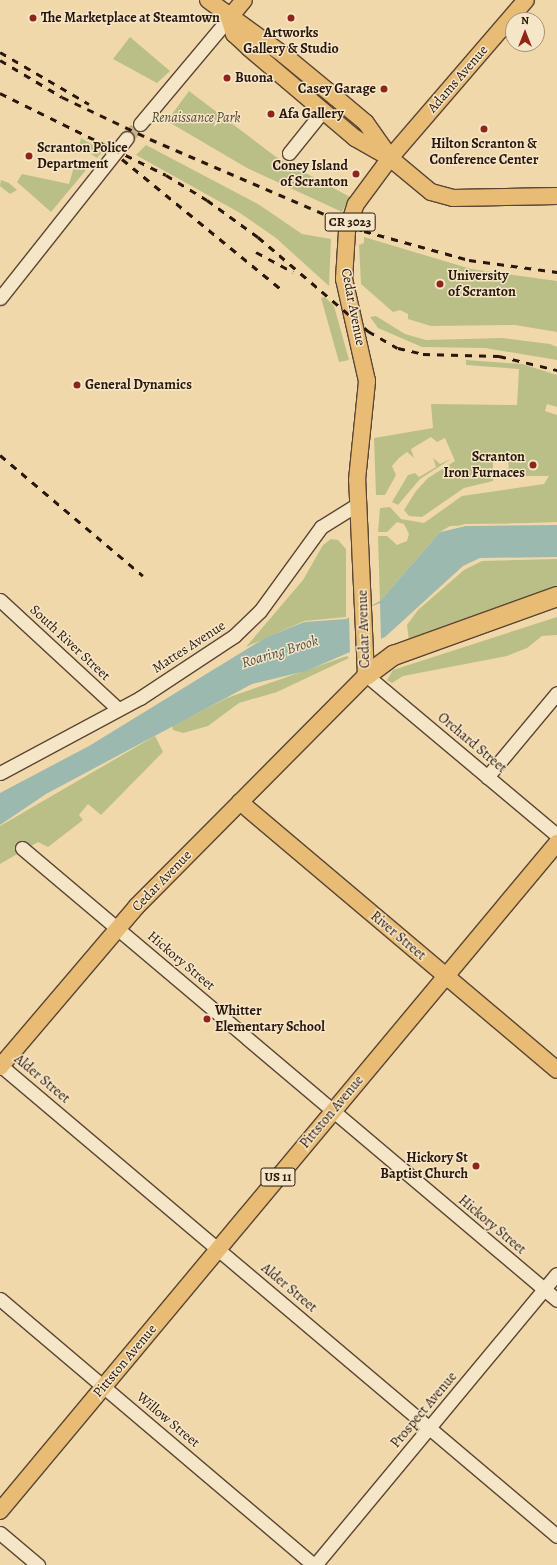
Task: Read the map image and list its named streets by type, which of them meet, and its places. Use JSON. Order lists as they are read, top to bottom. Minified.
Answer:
{"streets":{"main road":["Adams Avenue","CR 3023","Cedar Avenue","River Street","Pittston Avenue","US 11"],"street":["South River Street","Mattes Avenue","Orchard Street","Hickory Street","Alder Street","Prospect Avenue","Willow Street"]},"crossings":[["Adams Avenue","Cedar Avenue"],["Cedar Avenue","Mattes Avenue"],["Cedar Avenue","Orchard Street"],["Cedar Avenue","River Street"],["Cedar Avenue","Hickory Street"],["Cedar Avenue","Alder Street"],["South River Street","Mattes Avenue"],["River Street","Pittston Avenue"],["Hickory Street","Pittston Avenue"],["Hickory Street","Prospect Avenue"],["Alder Street","Pittston Avenue"],["Alder Street","Prospect Avenue"],["Pittston Avenue","Willow Street"],["Prospect Avenue","Willow Street"]],"water":["Roaring Brook"],"parks":["Renaissance Park"],"places":["The Marketplace at Steamtown","Artworks Gallery & Studio","Buona","Casey Garage","Afa Gallery","Hilton Scranton & Conference Center","Scranton Police Department","Coney Island of Scranton","University of Scranton","General Dynamics","Scranton Iron Furnaces","Whitter Elementary School","Hickory St Baptist Church"],"north":"top"}
